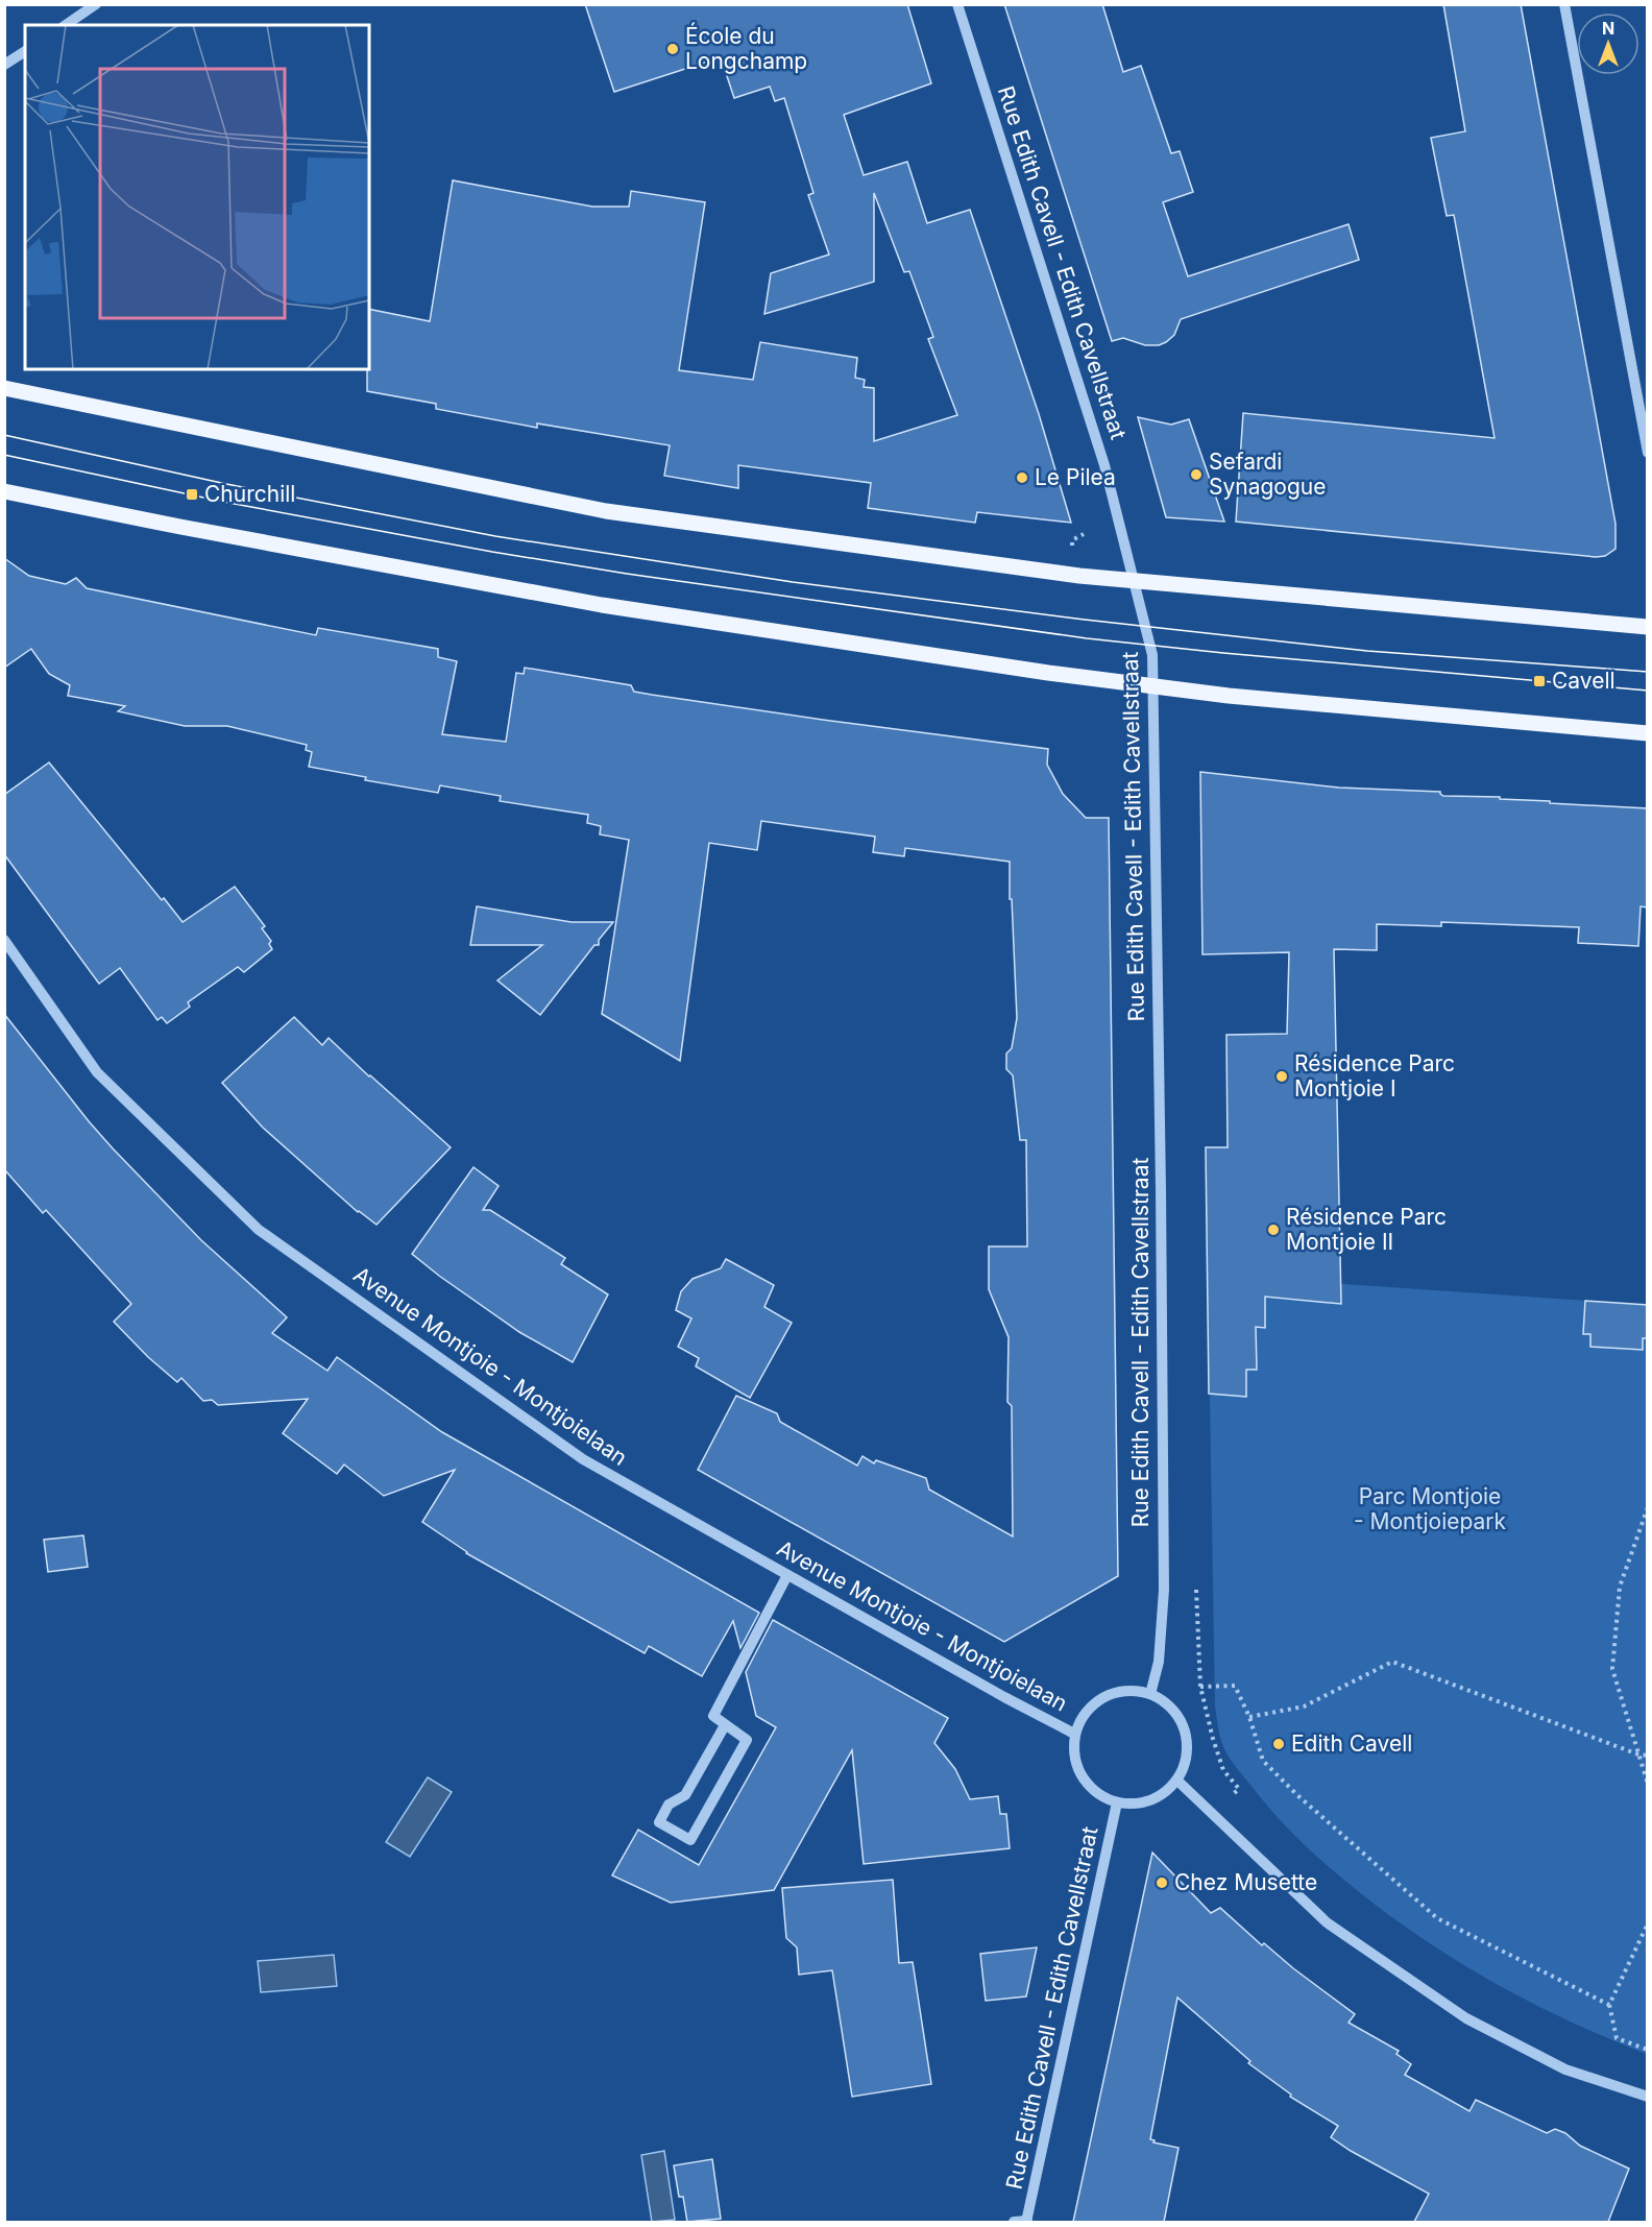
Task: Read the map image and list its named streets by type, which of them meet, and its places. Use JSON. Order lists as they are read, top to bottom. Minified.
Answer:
{"streets":{"street":["Rue Edith Cavell - Edith Cavellstraat","Avenue Montjoie - Montjoielaan"]},"crossings":[["Rue Edith Cavell - Edith Cavellstraat","Avenue Montjoie - Montjoielaan"]],"parks":["Parc Montjoie - Montjoiepark"],"places":{"other":["École du Longchamp","Sefardi Synagogue","Le Pilea","Résidence Parc Montjoie I","Résidence Parc Montjoie II","Edith Cavell","Chez Musette"],"transit":["Churchill","Cavell"]},"north":"top"}
